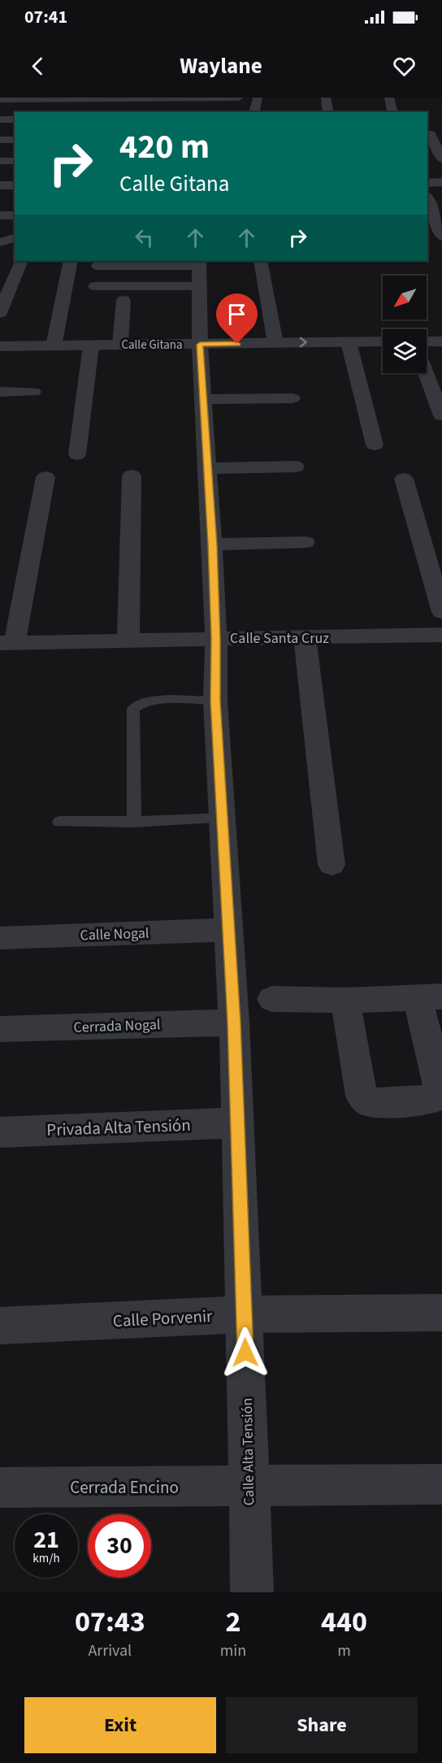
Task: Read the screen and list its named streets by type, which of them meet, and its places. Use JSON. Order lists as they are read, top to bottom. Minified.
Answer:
{"streets":{"street":["Calle Gitana","Calle Santa Cruz","Calle Nogal","Cerrada Nogal","Privada Alta Tensión","Calle Porvenir","Calle Alta Tensión","Cerrada Encino"]},"crossings":[["Calle Gitana","Calle Alta Tensión"],["Calle Santa Cruz","Calle Alta Tensión"],["Calle Nogal","Calle Alta Tensión"],["Cerrada Nogal","Calle Alta Tensión"],["Privada Alta Tensión","Calle Alta Tensión"],["Calle Porvenir","Calle Alta Tensión"],["Calle Alta Tensión","Cerrada Encino"]],"north":"bottom left","page":{"status":"07:41","header":"Waylane","turn":["420 m","Calle Gitana"],"speed":"21 km/h","limit":"30","eta":["07:43","Arrival","2","min","440","m"],"buttons":["Exit","Share"]}}
